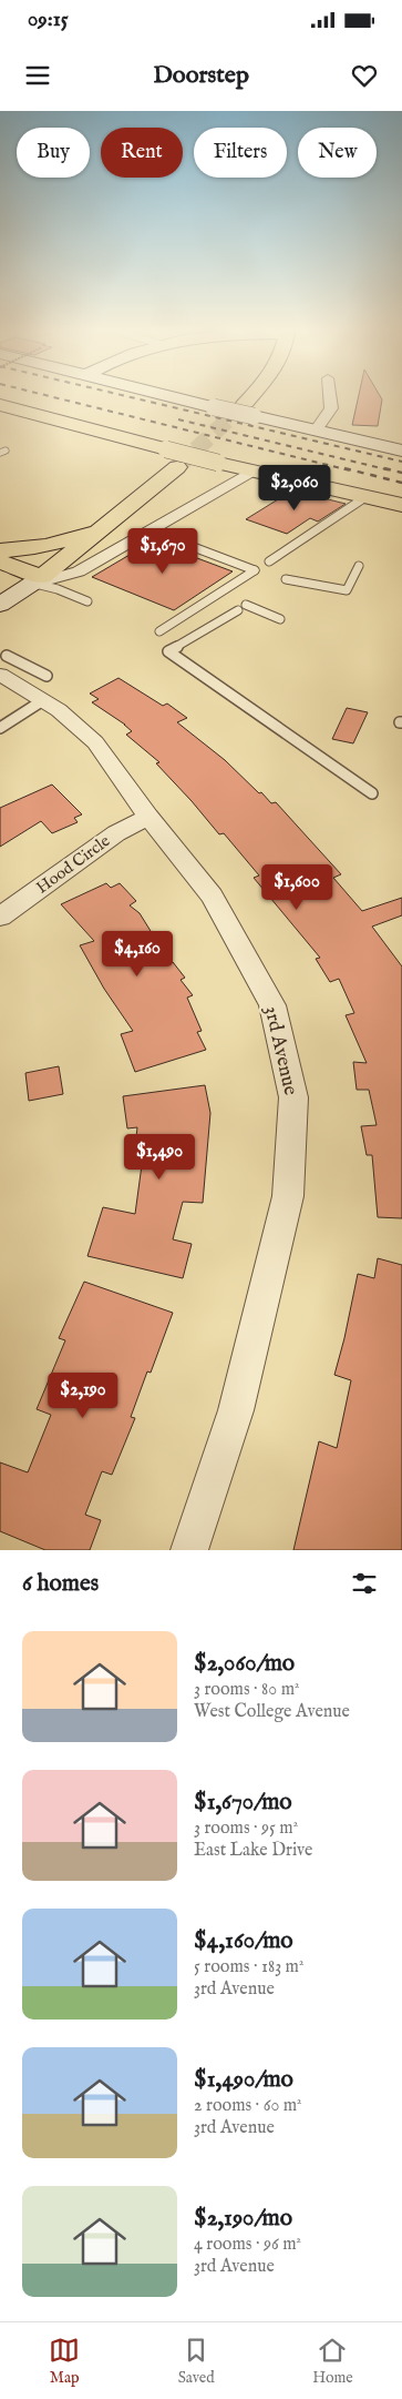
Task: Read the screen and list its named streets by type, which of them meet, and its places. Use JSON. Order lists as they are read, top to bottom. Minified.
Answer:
{"streets":{"street":["Hood Circle","3rd Avenue"]},"crossings":[["Hood Circle","3rd Avenue"]],"page":{"status":"09:15","header":"Doorstep","chip":["Buy","Rent","Filters","New"],"price":["$2,060","$1,670","$1,600","$4,160","$1,490","$2,190"],"heading":"6 homes","list":[{"name":"$2,060/mo","note":"3 rooms · 80 m² · West College Avenue"},{"name":"$1,670/mo","note":"3 rooms · 95 m² · East Lake Drive"},{"name":"$4,160/mo","note":"5 rooms · 183 m² · 3rd Avenue"},{"name":"$1,490/mo","note":"2 rooms · 60 m² · 3rd Avenue"},{"name":"$2,190/mo","note":"4 rooms · 96 m² · 3rd Avenue"}],"tabs":["Map","Saved","Home"]}}
